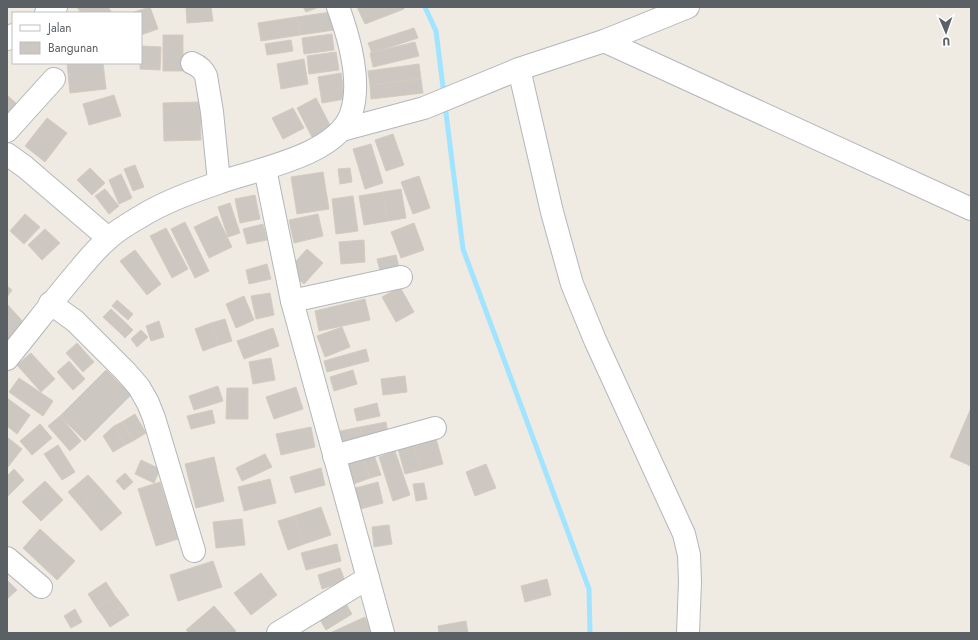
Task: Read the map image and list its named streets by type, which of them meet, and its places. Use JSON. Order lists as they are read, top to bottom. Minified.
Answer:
{"legend":["Jalan","Bangunan"],"north":"bottom"}
